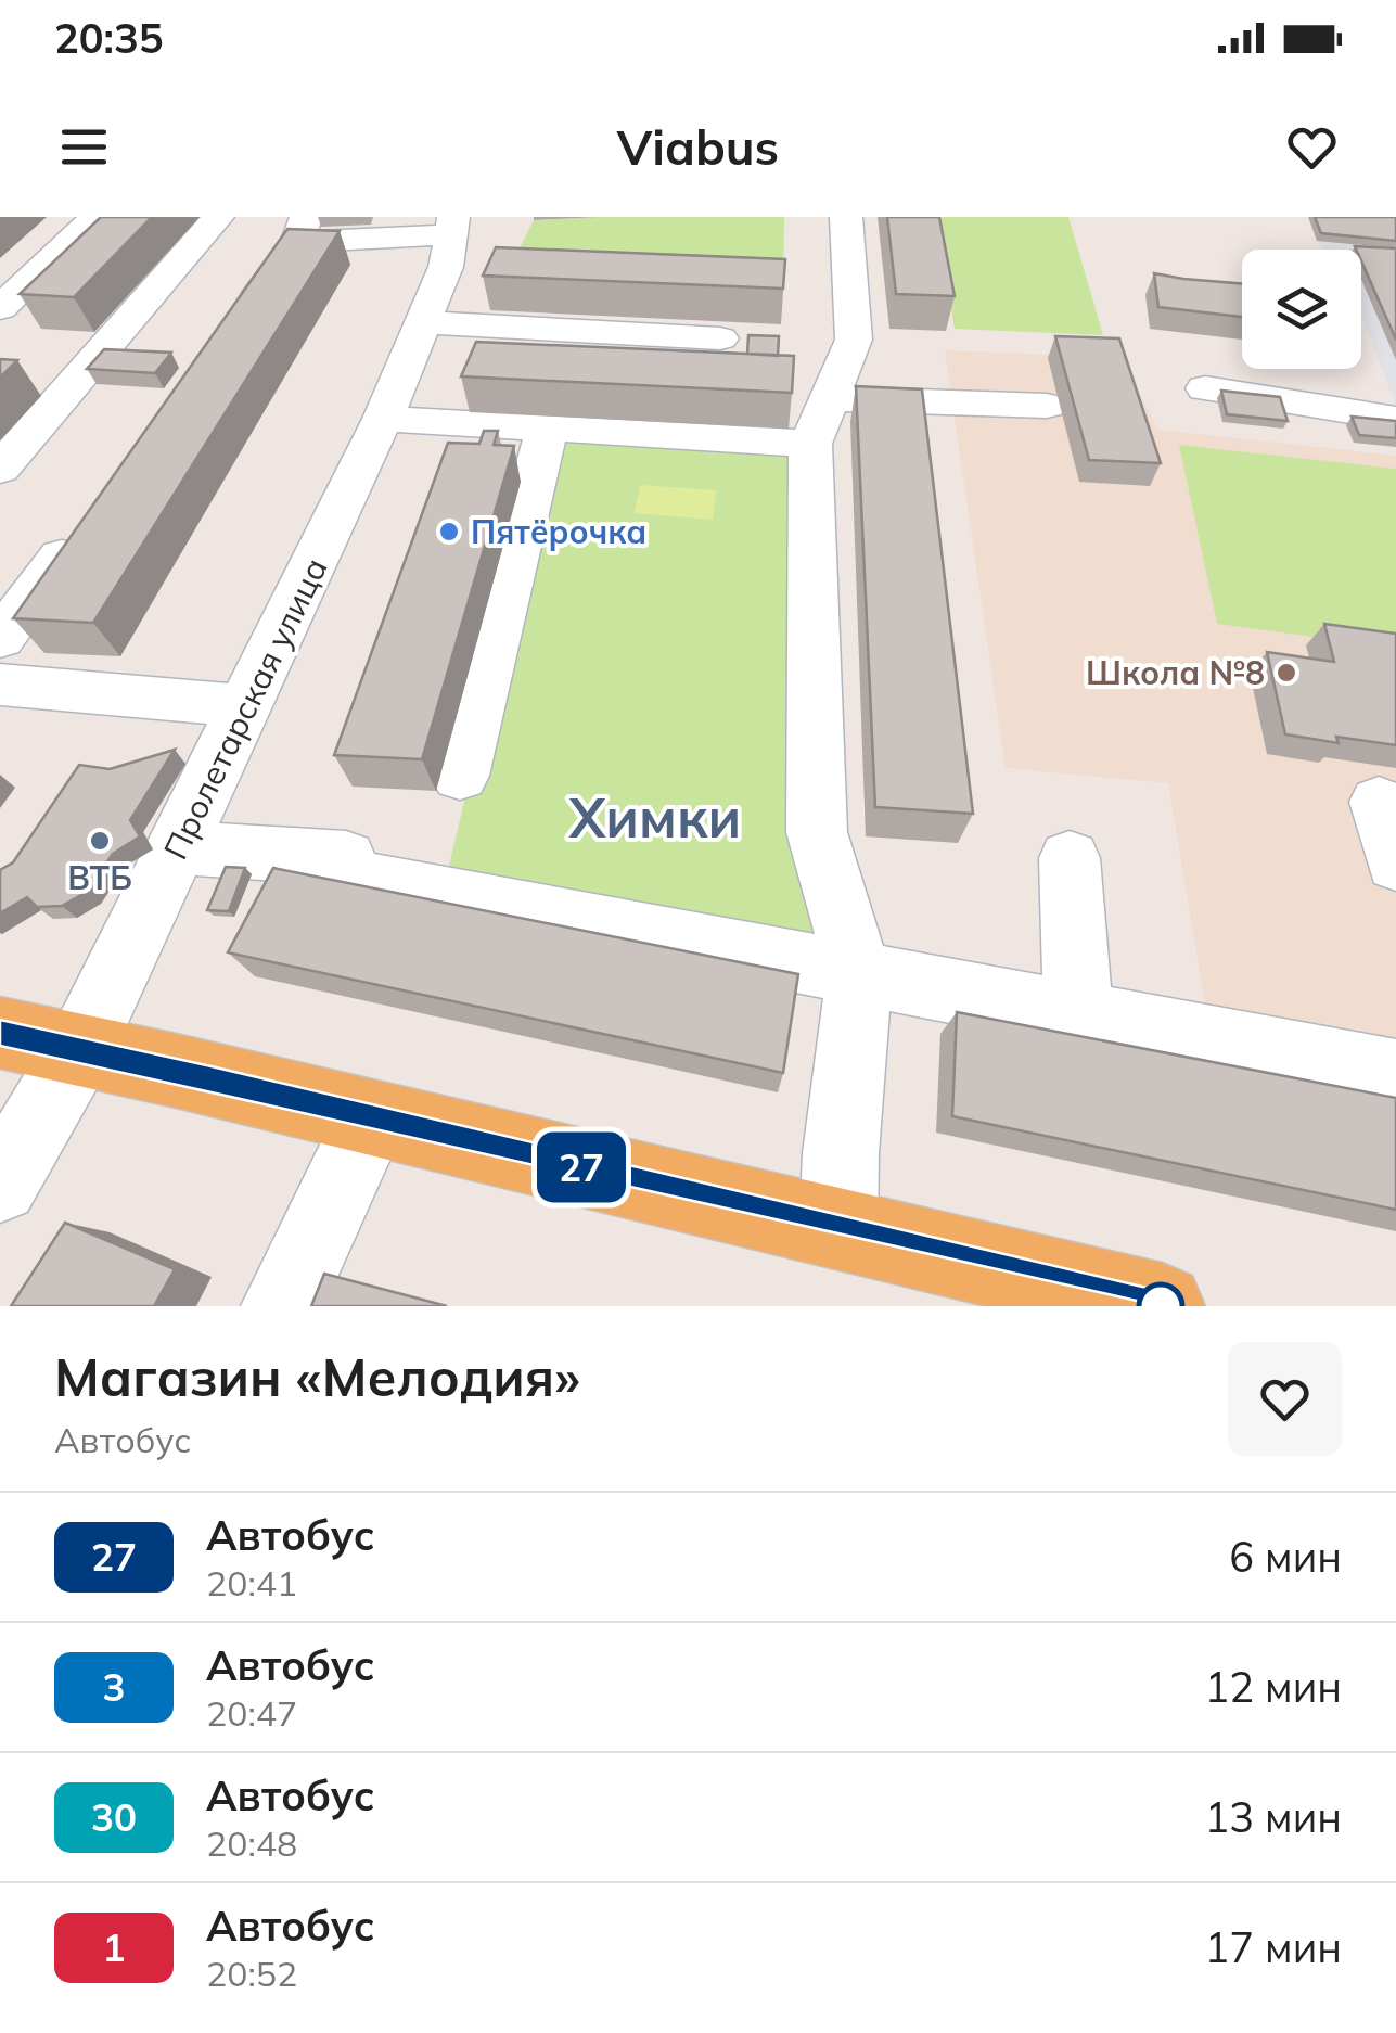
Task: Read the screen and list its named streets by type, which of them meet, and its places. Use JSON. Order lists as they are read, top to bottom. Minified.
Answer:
{"streets":{"street":["Пролетарская улица"]},"districts":["Химки"],"places":["Пятёрочка","Школа №8","ВТБ"],"lines":["bus line 27"],"page":{"status":"20:35","header":"Viabus","on_map":"27","heading":["Магазин «Мелодия»","Автобус"],"list":[{"mark":"27","name":"Автобус","note":"20:41","value":"6 мин"},{"mark":"3","name":"Автобус","note":"20:47","value":"12 мин"},{"mark":"30","name":"Автобус","note":"20:48","value":"13 мин"},{"mark":"1","name":"Автобус","note":"20:52","value":"17 мин"}]}}
